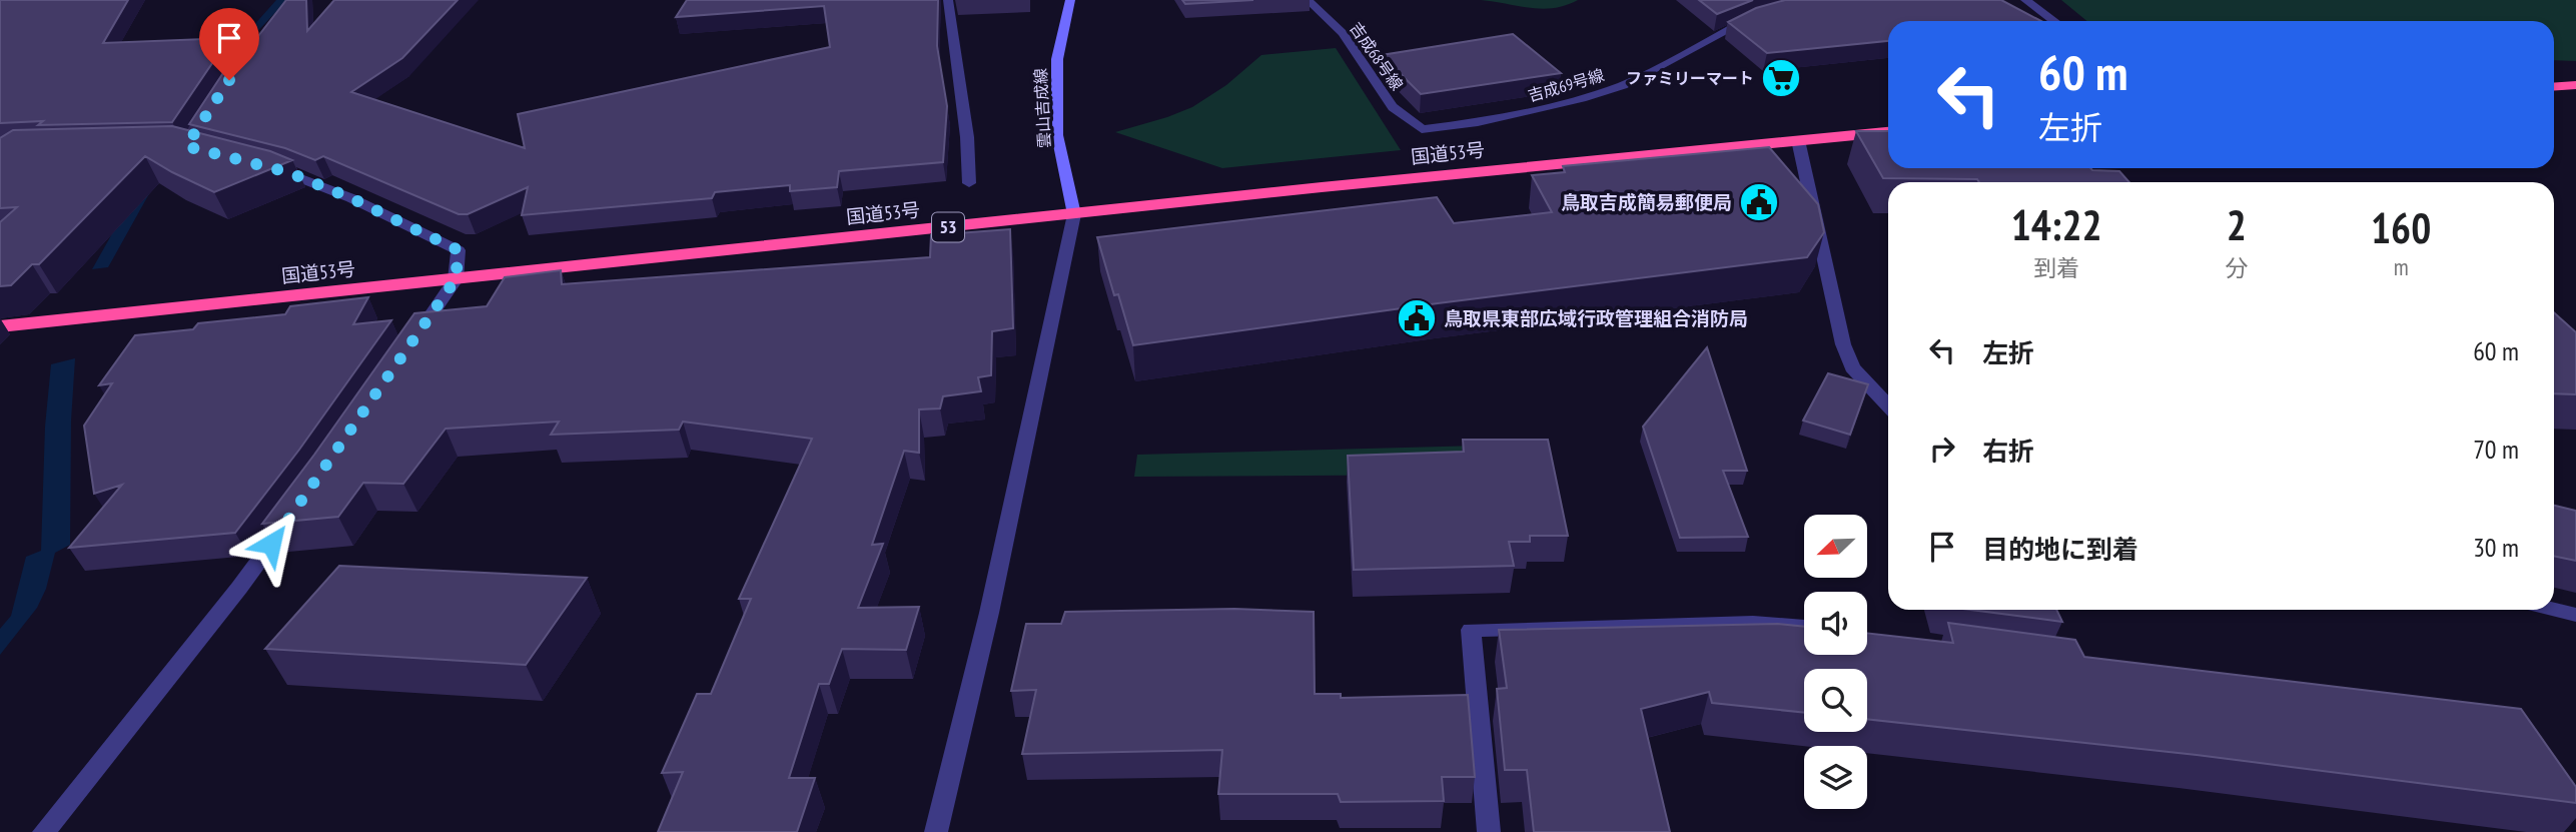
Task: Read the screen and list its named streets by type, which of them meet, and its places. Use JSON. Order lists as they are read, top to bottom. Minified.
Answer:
{"streets":{"highway":["国道53号","53"],"street":["吉成68号線","吉成69号線","雲山吉成線"]},"crossings":[["吉成68号線","吉成69号線"],["雲山吉成線","国道53号"]],"places":{"supermarket":["ファミリーマート"],"public building":["鳥取吉成簡易郵便局","鳥取県東部広域行政管理組合消防局"]},"north":"bottom left","page":{"turn":["60 m","左折"],"eta":["14:22","到着","2","分","160","m"],"list":[{"name":"左折","value":"60 m"},{"name":"右折","value":"70 m"},{"name":"目的地に到着","value":"30 m"}]}}
